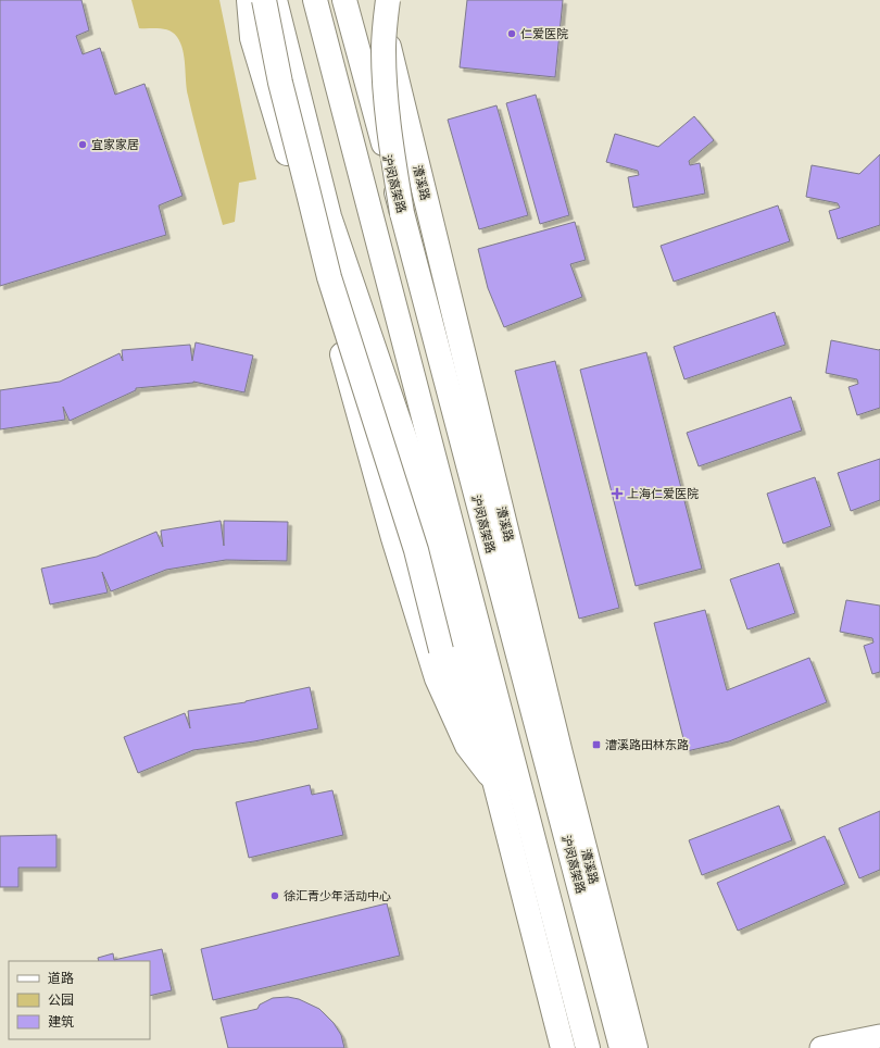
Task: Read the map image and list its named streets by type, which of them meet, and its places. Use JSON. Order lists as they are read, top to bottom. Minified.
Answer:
{"streets":{"main road":["漕溪路","沪闵高架路"]},"places":{"other":["仁爱医院","宜家家居","徐汇青少年活动中心"],"health":["上海仁爱医院"],"transit":["漕溪路田林东路"]},"legend":["道路","公园","建筑"]}
